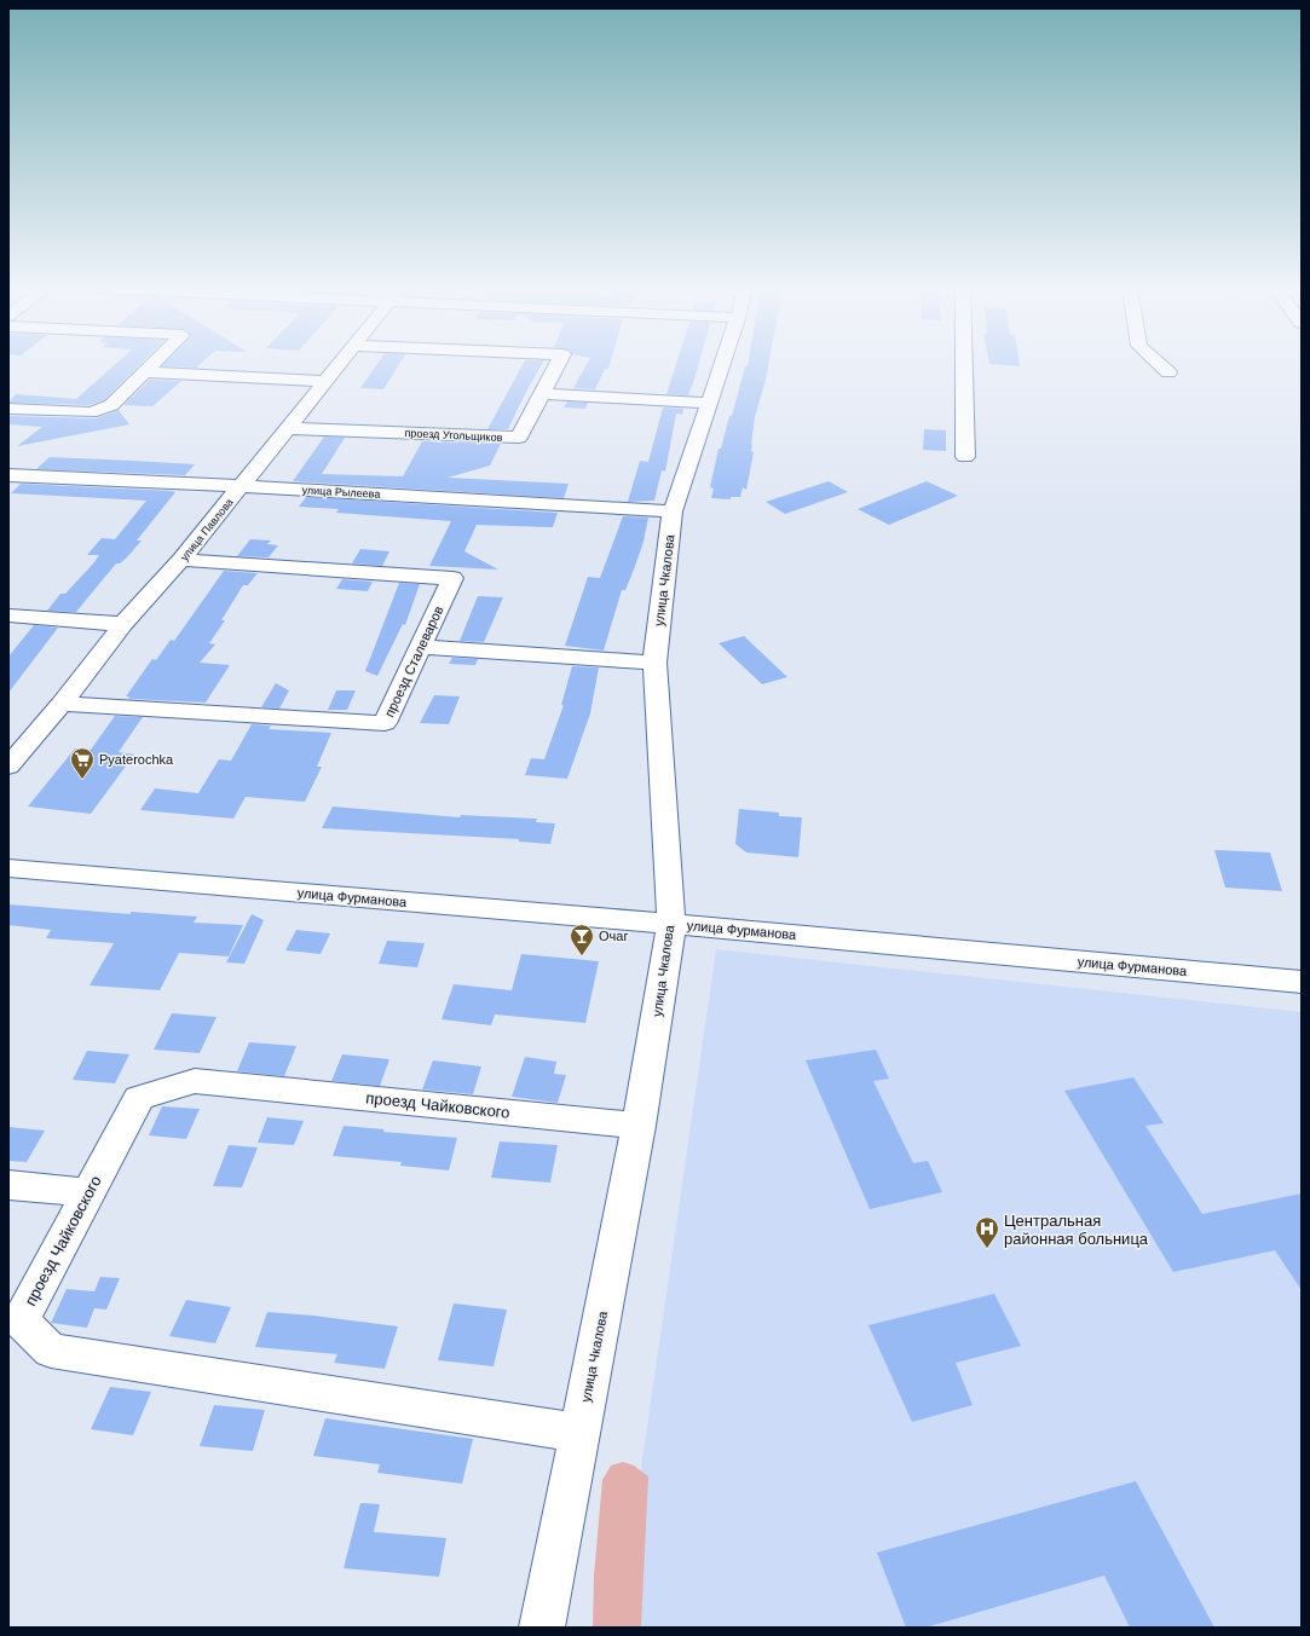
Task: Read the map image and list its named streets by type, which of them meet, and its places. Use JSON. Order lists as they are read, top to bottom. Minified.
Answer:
{"streets":{"street":["проезд Угольщиков","улица Рылеева","улица Павлова","улица Чкалова","проезд Сталеваров","улица Фурманова","проезд Чайковского"]},"crossings":[["проезд Угольщиков","улица Павлова"],["улица Рылеева","улица Павлова"],["улица Рылеева","улица Чкалова"],["улица Павлова","проезд Сталеваров"],["улица Чкалова","улица Фурманова"],["улица Чкалова","проезд Чайковского"]],"places":{"supermarket":["Pyaterochka"],"bar":["Очаг"],"hospital":["Центральная районная больница"]}}
